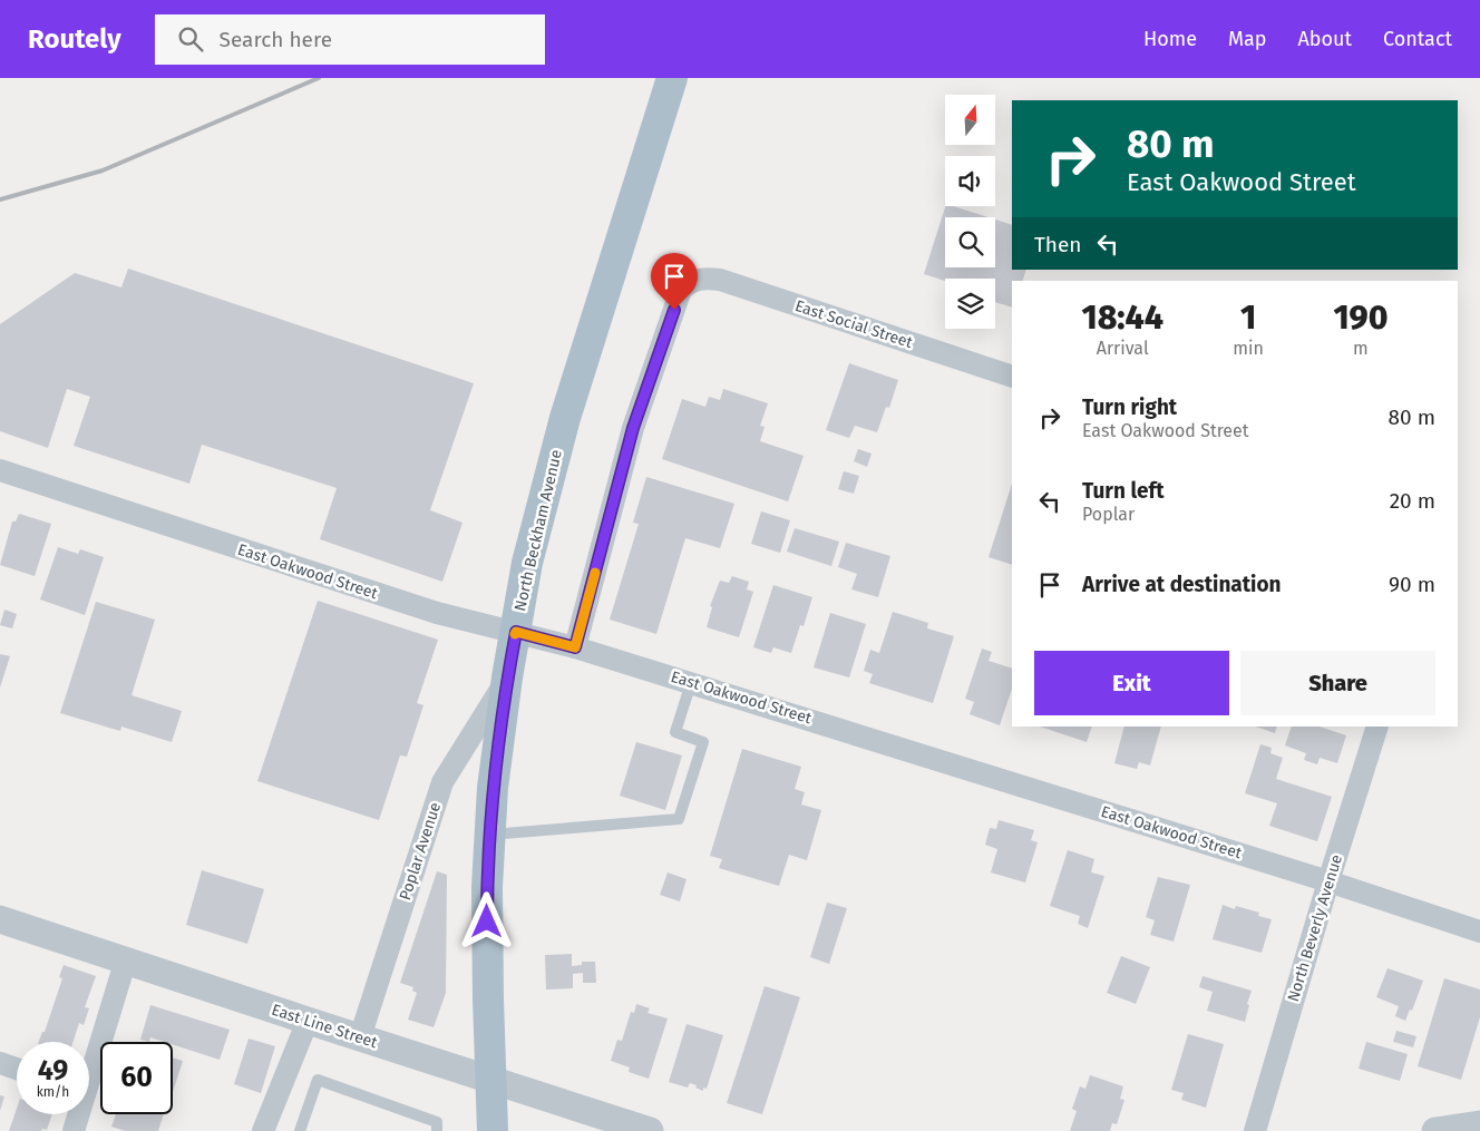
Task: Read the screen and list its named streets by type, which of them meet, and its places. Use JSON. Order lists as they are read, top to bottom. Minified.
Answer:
{"streets":{"main road":["North Beckham Avenue"],"street":["East Social Street","East Oakwood Street","Poplar Avenue","North Beverly Avenue","East Line Street"]},"crossings":[["East Social Street","East Oakwood Street"],["North Beckham Avenue","East Oakwood Street"],["North Beckham Avenue","Poplar Avenue"],["North Beckham Avenue","East Line Street"],["East Oakwood Street","North Beverly Avenue"],["Poplar Avenue","East Line Street"]],"north":"top","page":{"header":"Routely","search":"Search here","nav":["Home","Map","About","Contact"],"turn":["80 m","East Oakwood Street"],"then":"Then","eta":["18:44","Arrival","1","min","190","m"],"list":[{"name":"Turn right","note":"East Oakwood Street","value":"80 m"},{"name":"Turn left","note":"Poplar","value":"20 m"},{"name":"Arrive at destination","value":"90 m"}],"buttons":["Exit","Share"],"speed":"49 km/h","limit":"60"}}
